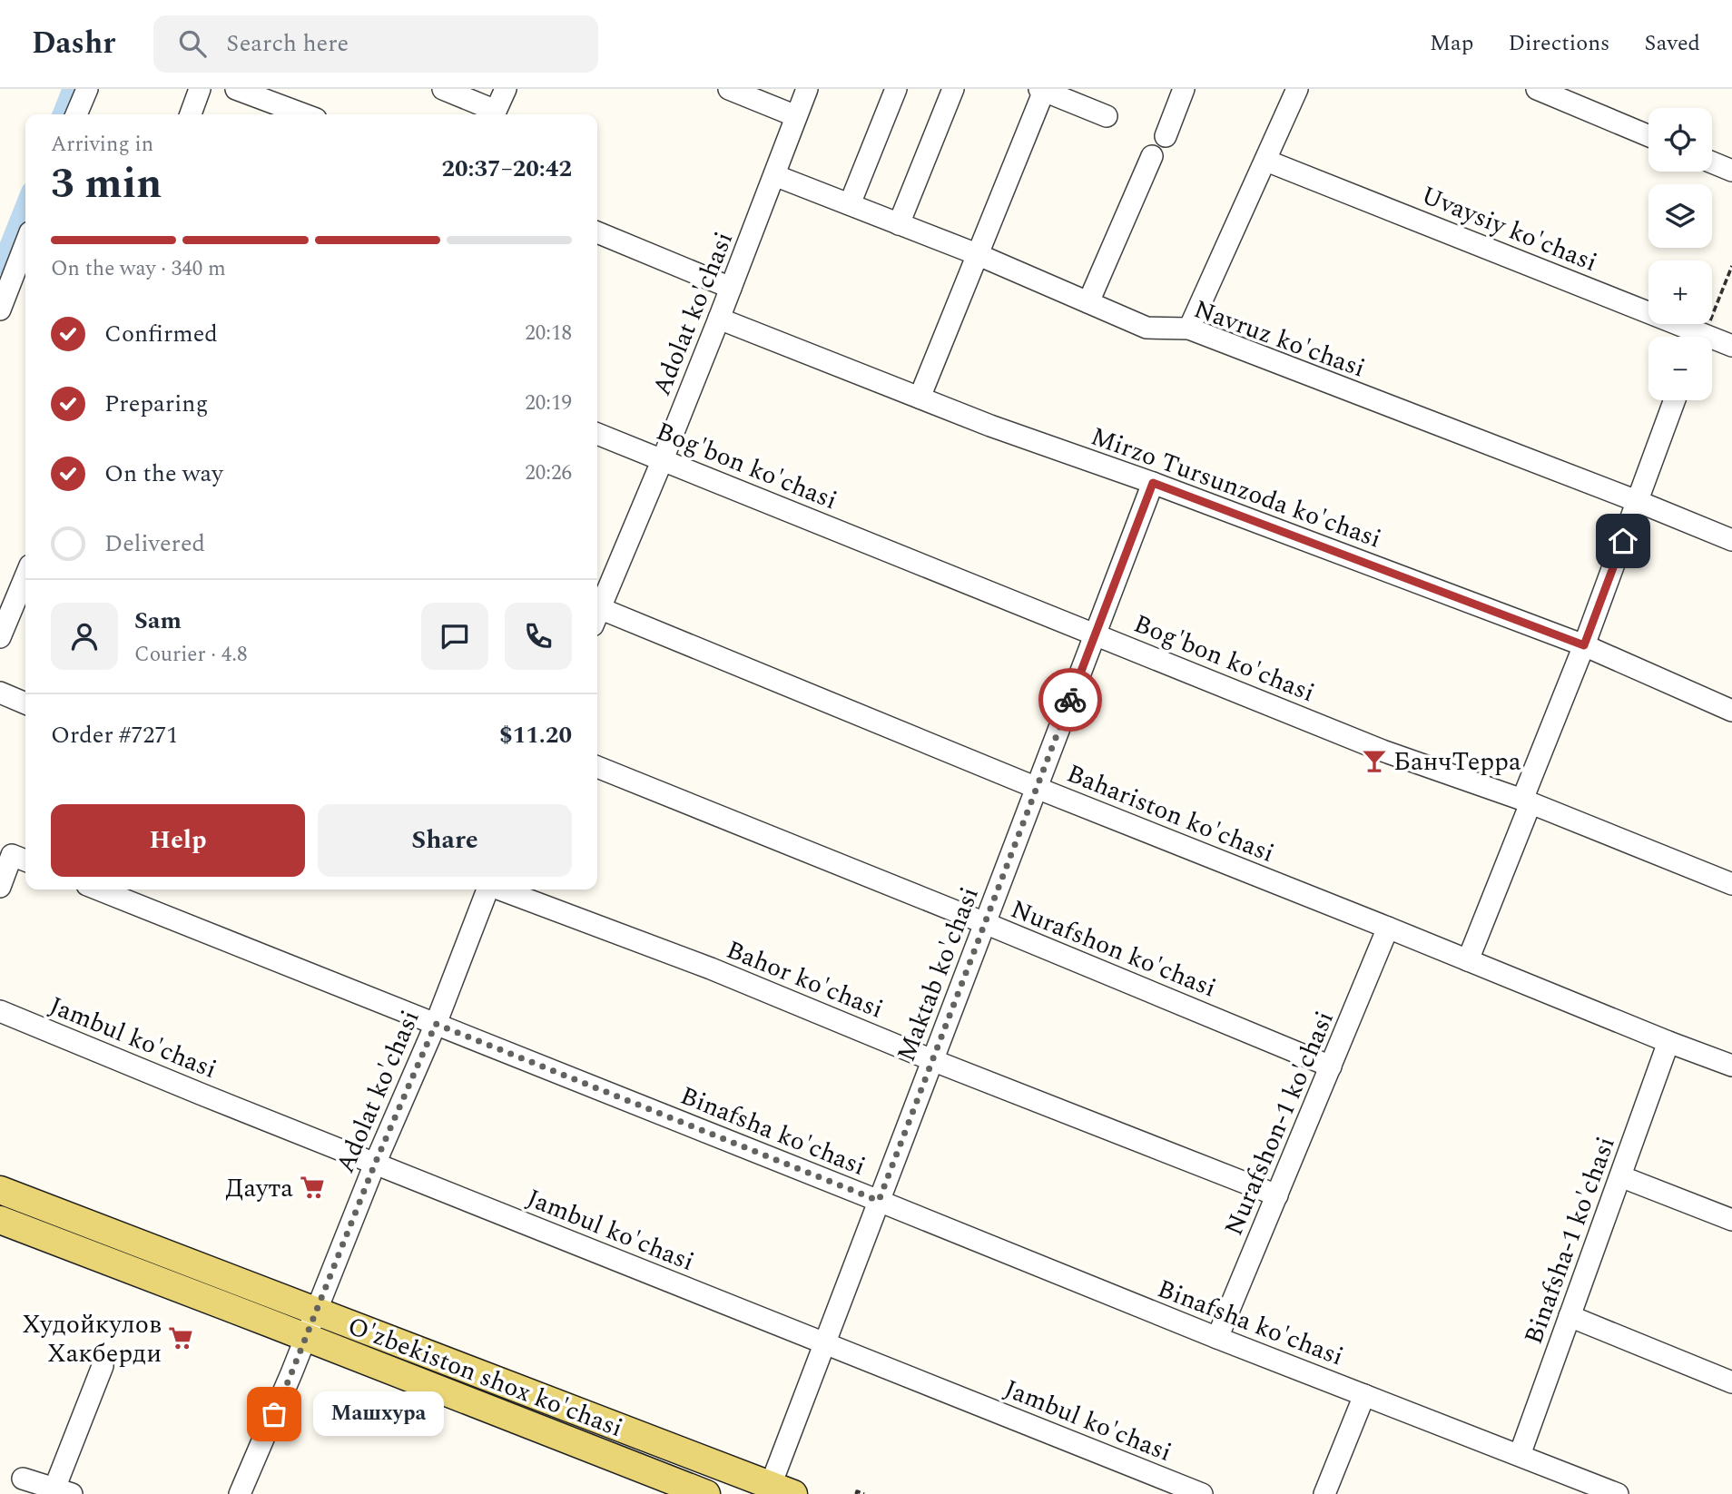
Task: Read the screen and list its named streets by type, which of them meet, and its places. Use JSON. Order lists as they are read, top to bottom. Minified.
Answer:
{"streets":{"main road":["O'zbekiston shox ko'chasi"],"street":["Uvaysiy ko'chasi","Adolat ko'chasi","Navruz ko'chasi","Bog'bon ko'chasi","Mirzo Tursunzoda ko'chasi","Bahariston ko'chasi","Nurafshon ko'chasi","Maktab ko'chasi","Bahor ko'chasi","Jambul ko'chasi","Nurafshon-1 ko'chasi","Binafsha ko'chasi","Binafsha-1 ko'chasi"]},"crossings":[["Adolat ko'chasi","Navruz ko'chasi"],["Adolat ko'chasi","Bog'bon ko'chasi"],["Adolat ko'chasi","Mirzo Tursunzoda ko'chasi"],["Adolat ko'chasi","Jambul ko'chasi"],["Adolat ko'chasi","Binafsha ko'chasi"],["Adolat ko'chasi","O'zbekiston shox ko'chasi"],["Bog'bon ko'chasi","Maktab ko'chasi"],["Mirzo Tursunzoda ko'chasi","Maktab ko'chasi"],["Bahariston ko'chasi","Maktab ko'chasi"],["Bahariston ko'chasi","Nurafshon-1 ko'chasi"],["Bahariston ko'chasi","Binafsha-1 ko'chasi"],["Nurafshon ko'chasi","Maktab ko'chasi"],["Nurafshon ko'chasi","Nurafshon-1 ko'chasi"],["Maktab ko'chasi","Bahor ko'chasi"],["Maktab ko'chasi","Jambul ko'chasi"],["Maktab ko'chasi","Binafsha ko'chasi"],["Maktab ko'chasi","O'zbekiston shox ko'chasi"],["Bahor ko'chasi","Nurafshon-1 ko'chasi"],["Nurafshon-1 ko'chasi","Binafsha ko'chasi"],["Binafsha ko'chasi","Binafsha-1 ko'chasi"]],"places":{"bar":["БанчТерра"],"supermarket":["Даута","Худойкулов Хакберди"],"other":["Машхура"]},"page":{"header":"Dashr","search":"Search here","nav":["Map","Directions","Saved"],"map_buttons":["+","−"],"heading":["3 min","Arriving in","20:37–20:42"],"panel":["Sam","Courier · 4.8","Order #7271","$11.20"],"bar":"On the way · 340 m","list":[["Confirmed","20:18"],["Preparing","20:19"],["On the way","20:26"],"Delivered"],"buttons":["Help","Share"],"bubble":"Машхура"}}
